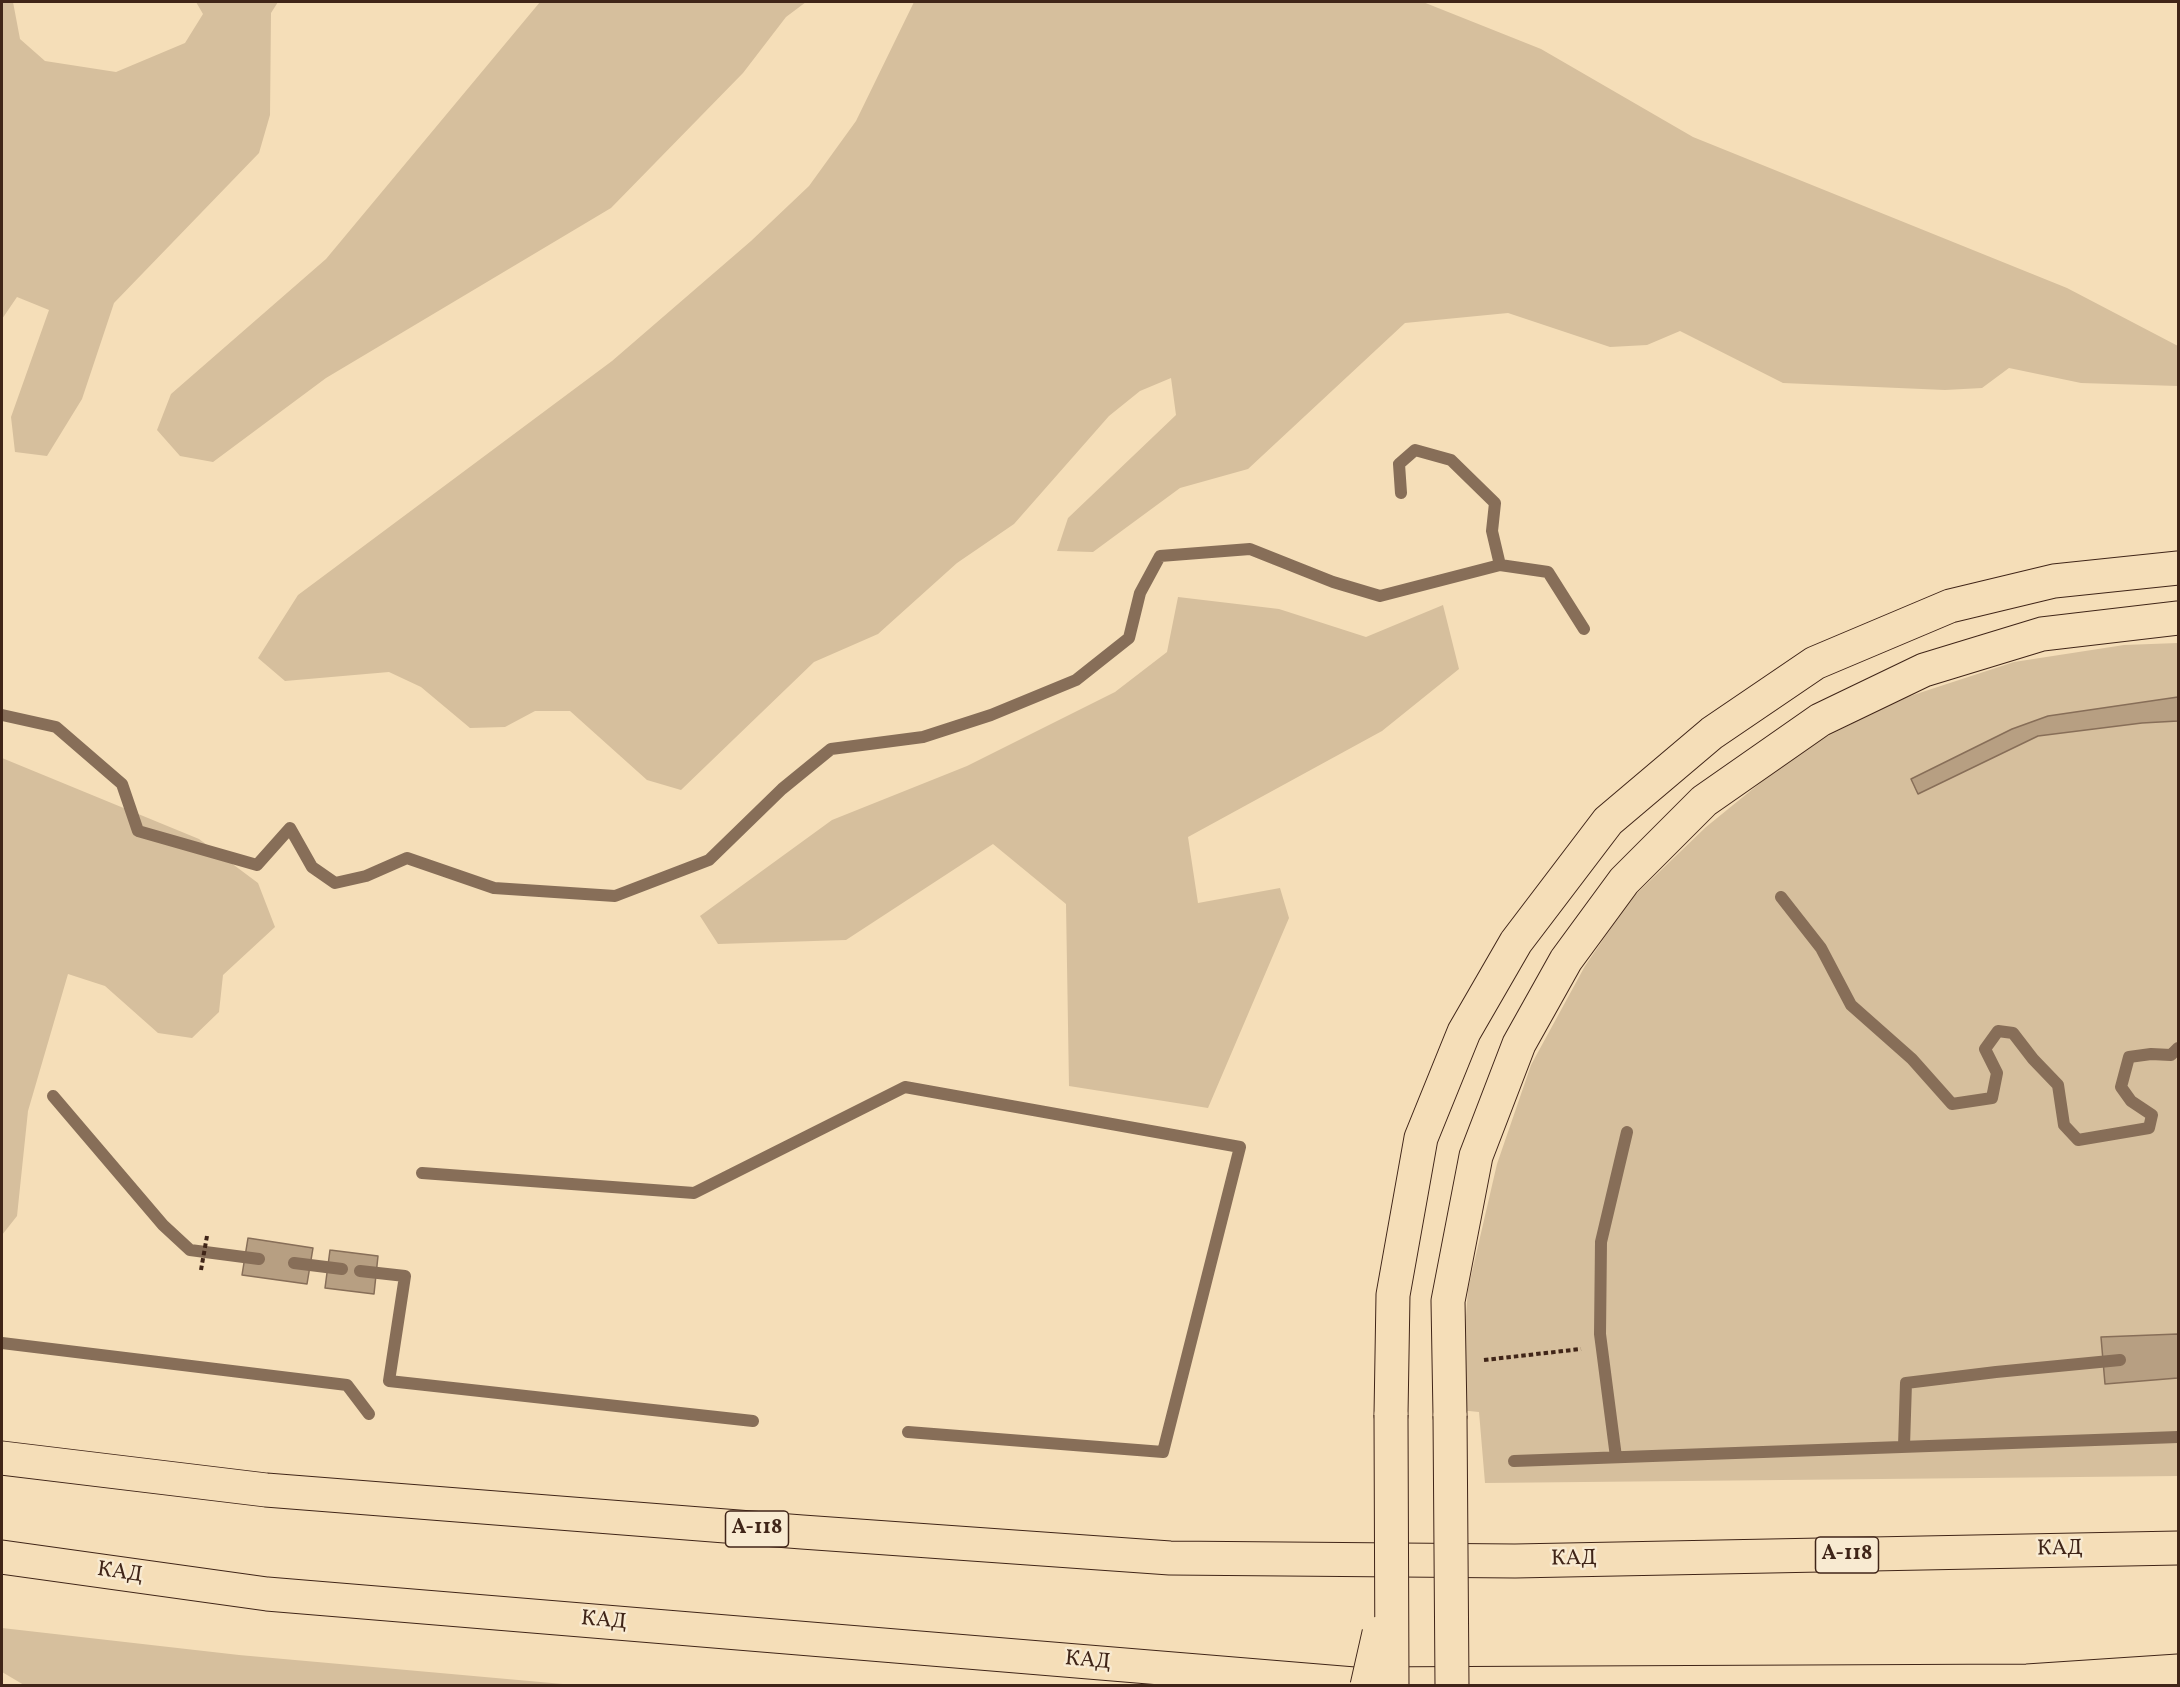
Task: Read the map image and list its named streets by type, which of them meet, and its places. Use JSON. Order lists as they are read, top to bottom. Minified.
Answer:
{"streets":{"main road":["А-118","КАД"]}}
